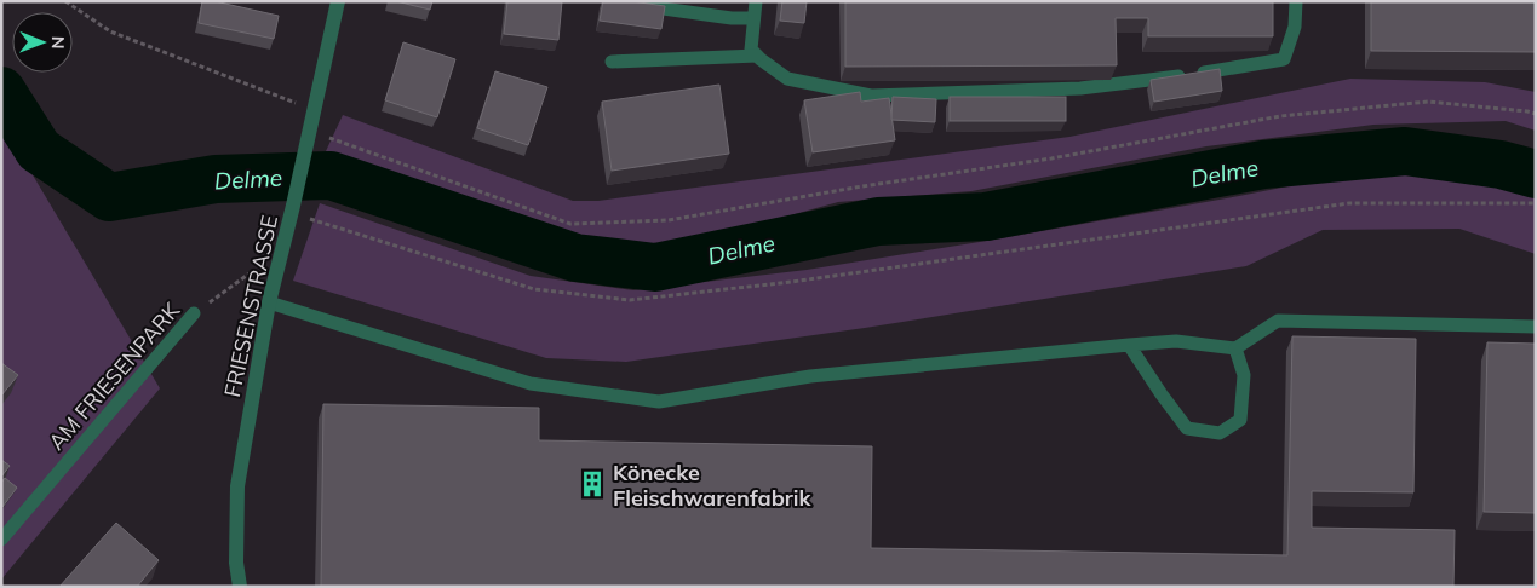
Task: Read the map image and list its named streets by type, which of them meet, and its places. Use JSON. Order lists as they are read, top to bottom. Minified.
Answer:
{"streets":{"street":["FRIESENSTRASSE"],"lane":["AM FRIESENPARK"]},"crossings":[["FRIESENSTRASSE","AM FRIESENPARK"]],"water":["Delme"],"places":{"building":["Könecke Fleischwarenfabrik"]},"north":"right"}
